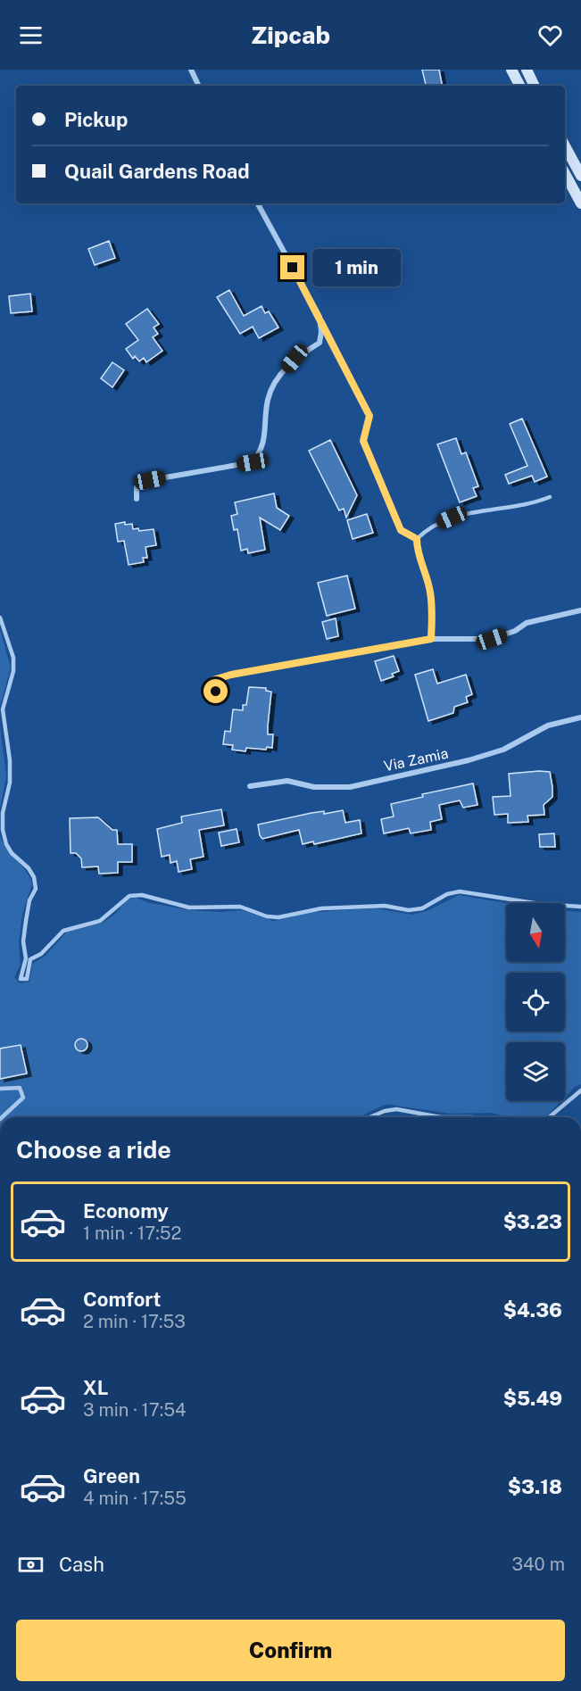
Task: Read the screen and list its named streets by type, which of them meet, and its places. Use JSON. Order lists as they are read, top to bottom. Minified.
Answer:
{"streets":{"street":["Via Zamia"]},"north":"bottom","page":{"header":"Zipcab","banner":["Pickup","Quail Gardens Road"],"bubble":"1 min","heading":"Choose a ride","list":[{"name":"Economy","note":"1 min · 17:52","value":"$3.23"},{"name":"Comfort","note":"2 min · 17:53","value":"$4.36"},{"name":"XL","note":"3 min · 17:54","value":"$5.49"},{"name":"Green","note":"4 min · 17:55","value":"$3.18"}],"pay":["Cash","340 m"],"buttons":"Confirm"}}
